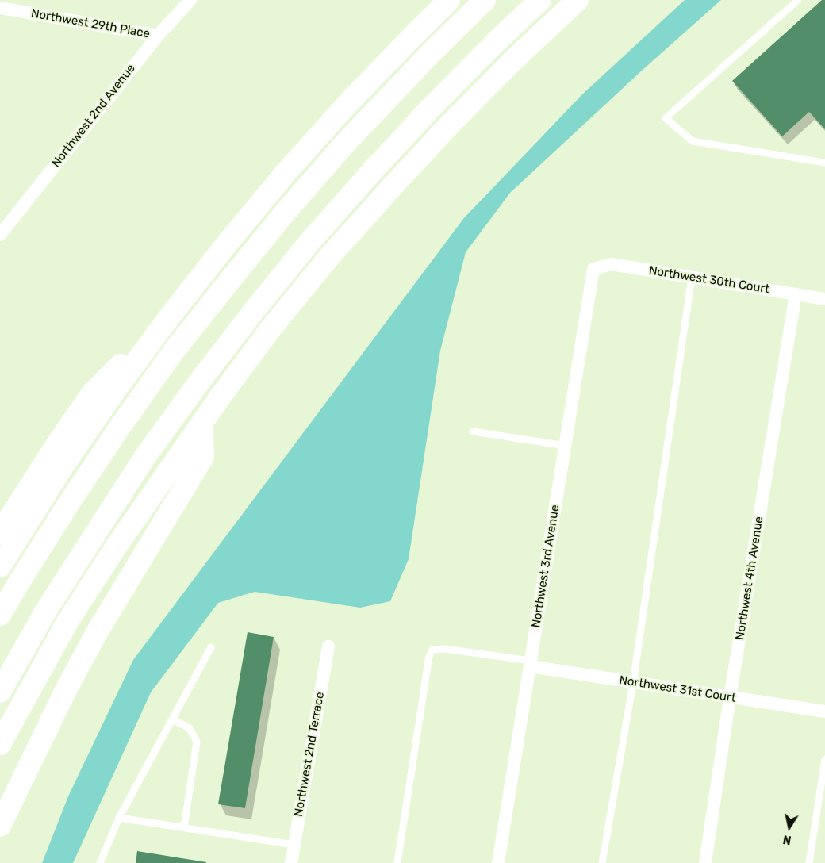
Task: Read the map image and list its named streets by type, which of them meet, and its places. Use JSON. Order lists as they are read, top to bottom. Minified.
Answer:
{"streets":{"street":["Northwest 29th Place","Northwest 2nd Avenue","Northwest 30th Court","Northwest 3rd Avenue","Northwest 4th Avenue","Northwest 31st Court","Northwest 2nd Terrace"]},"crossings":[["Northwest 29th Place","Northwest 2nd Avenue"],["Northwest 30th Court","Northwest 3rd Avenue"],["Northwest 30th Court","Northwest 4th Avenue"],["Northwest 3rd Avenue","Northwest 31st Court"],["Northwest 4th Avenue","Northwest 31st Court"]],"north":"bottom"}
